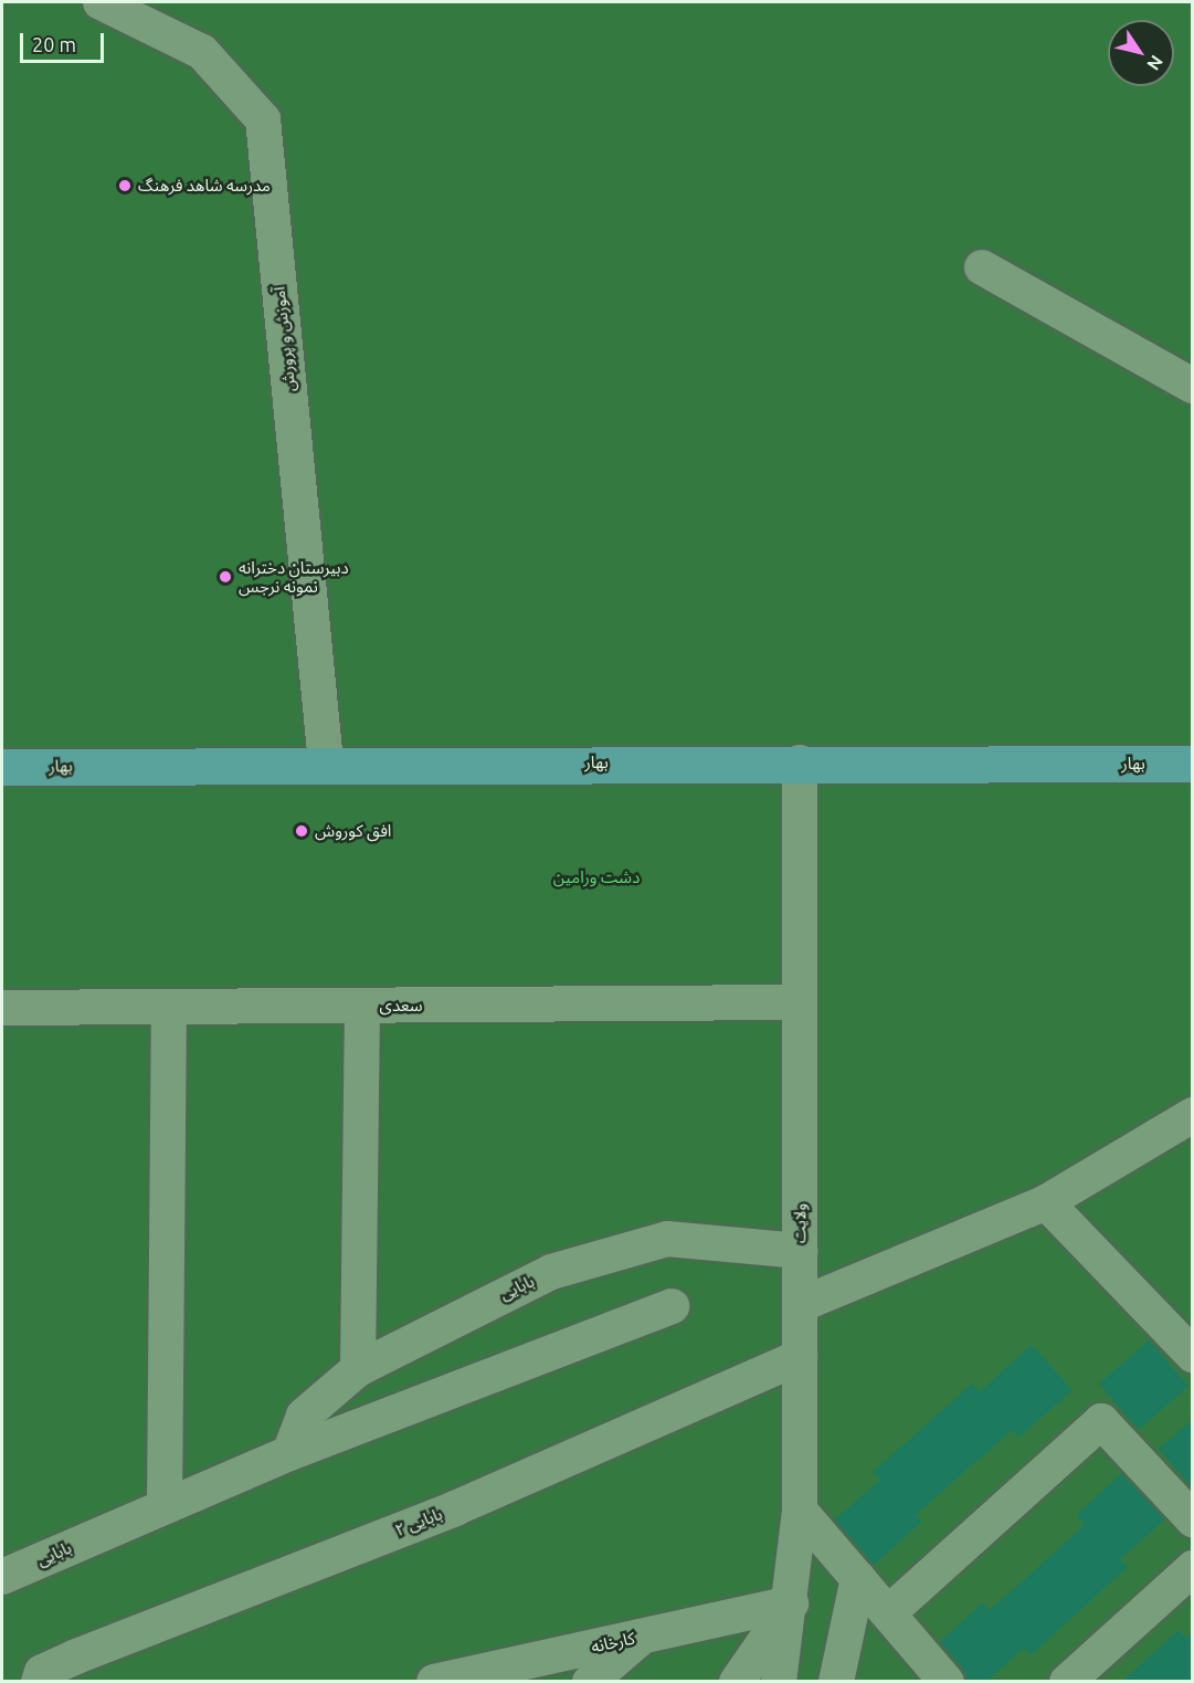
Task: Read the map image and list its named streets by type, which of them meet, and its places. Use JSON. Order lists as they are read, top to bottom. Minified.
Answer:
{"streets":{"main road":["بهار"],"street":["آموزش و پرورش","سعدی","ولایت","بابایی","بابایی ۲","کارخانه"]},"crossings":[["آموزش و پرورش","بهار"],["بهار","ولایت"],["سعدی","ولایت"],["ولایت","بابایی"],["ولایت","بابایی ۲"],["ولایت","کارخانه"]],"parks":["دشت ورامین"],"places":["مدرسه شاهد فرهنگ","دبیرستان دخترانه نمونه نرجس","افق کوروش"],"scale_bar":"20 m","north":"bottom right"}
